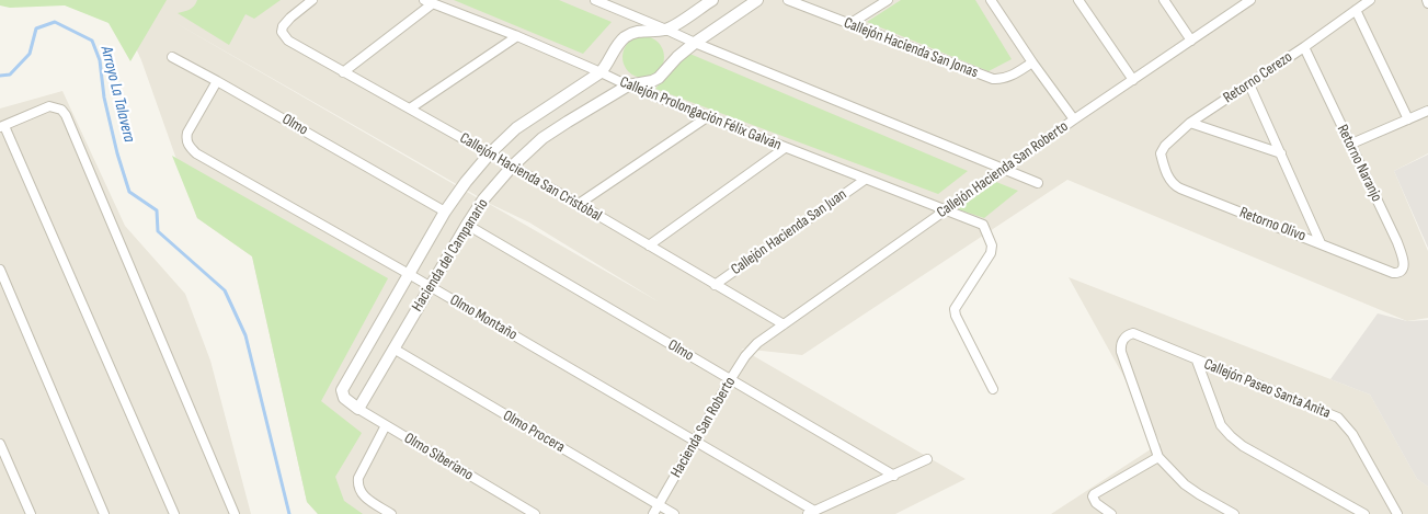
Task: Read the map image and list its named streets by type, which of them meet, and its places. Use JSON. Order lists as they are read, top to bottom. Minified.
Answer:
{"streets":{"street":["Callejón Hacienda San Jonas","Retorno Cerezo","Callejón Prolongación Félix Galván","Olmo","Retorno Naranjo","Callejón Hacienda San Roberto","Callejón Hacienda San Cristóbal","Retorno Olivo","Callejón Hacienda San Juan","Hacienda del Campanario","Olmo Montaño","Callejón Paseo Santa Anita","Hacienda San Roberto","Olmo Procera","Olmo Siberiano"]},"crossings":[["Retorno Cerezo","Retorno Naranjo"],["Retorno Cerezo","Retorno Olivo"],["Callejón Prolongación Félix Galván","Callejón Hacienda San Roberto"],["Callejón Prolongación Félix Galván","Callejón Hacienda San Juan"],["Callejón Prolongación Félix Galván","Hacienda del Campanario"],["Olmo","Hacienda del Campanario"],["Olmo","Olmo Montaño"],["Olmo","Hacienda San Roberto"],["Retorno Naranjo","Retorno Olivo"],["Callejón Hacienda San Roberto","Callejón Hacienda San Cristóbal"],["Callejón Hacienda San Roberto","Hacienda San Roberto"],["Callejón Hacienda San Cristóbal","Callejón Hacienda San Juan"],["Callejón Hacienda San Cristóbal","Hacienda del Campanario"],["Hacienda del Campanario","Olmo Montaño"],["Hacienda del Campanario","Olmo Procera"],["Hacienda del Campanario","Olmo Siberiano"],["Olmo Montaño","Hacienda San Roberto"],["Hacienda San Roberto","Olmo Procera"]],"water":["Arroyo La Talavera"]}
